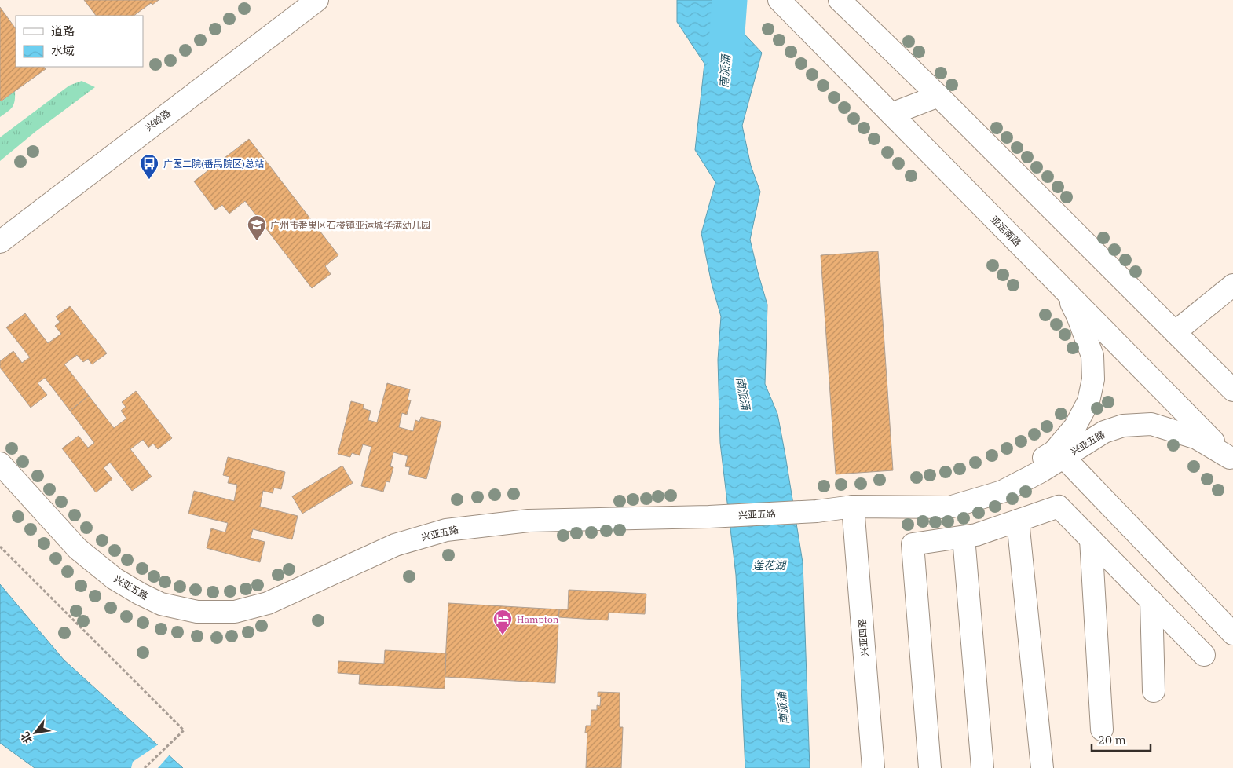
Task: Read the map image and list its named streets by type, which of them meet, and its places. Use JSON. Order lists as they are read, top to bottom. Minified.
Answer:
{"streets":{"street":["兴岭路","亚运南路","兴亚五路","兴亚四路"]},"crossings":[["亚运南路","兴亚五路"],["兴亚五路","兴亚四路"]],"water":["南派涌","莲花湖"],"places":{"bus stop":["广医二院(番禺院区)总站"],"school or university":["广州市番禺区石楼镇亚运城华满幼儿园"],"hotel":["Hampton"]},"legend":["道路","水域"],"scale_bar":"20 m","north":"bottom left"}
